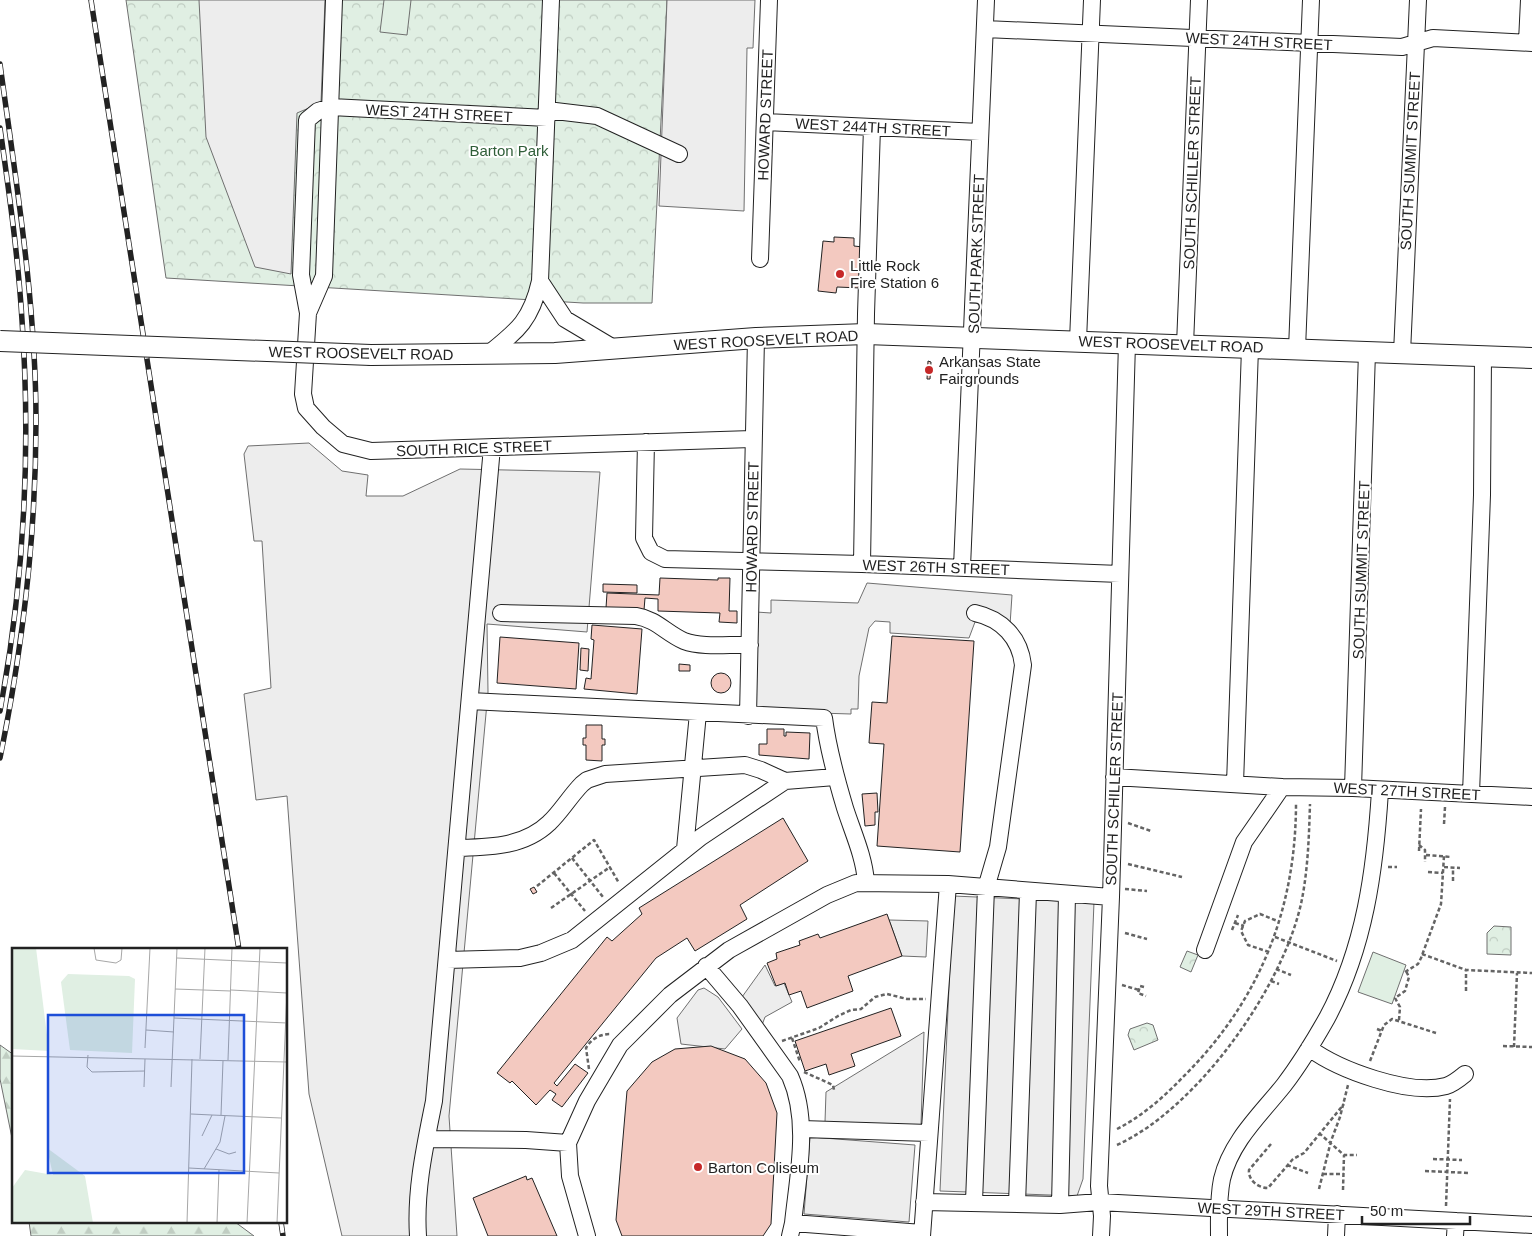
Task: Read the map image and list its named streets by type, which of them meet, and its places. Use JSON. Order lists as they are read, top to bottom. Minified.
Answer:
{"streets":{"main road":["WEST ROOSEVELT ROAD"],"street":["WEST 24TH STREET","HOWARD STREET","WEST 244TH STREET","SOUTH SUMMIT STREET","SOUTH SCHILLER STREET","SOUTH PARK STREET","SOUTH RICE STREET","WEST 26TH STREET","WEST 27TH STREET","WEST 29TH STREET"]},"crossings":[["WEST 24TH STREET","SOUTH SUMMIT STREET"],["WEST 24TH STREET","SOUTH SCHILLER STREET"],["WEST 24TH STREET","SOUTH PARK STREET"],["WEST 24TH STREET","SOUTH RICE STREET"],["HOWARD STREET","WEST 244TH STREET"],["HOWARD STREET","WEST ROOSEVELT ROAD"],["HOWARD STREET","SOUTH RICE STREET"],["HOWARD STREET","WEST 26TH STREET"],["WEST 244TH STREET","SOUTH PARK STREET"],["SOUTH SUMMIT STREET","WEST ROOSEVELT ROAD"],["SOUTH SUMMIT STREET","WEST 27TH STREET"],["SOUTH SCHILLER STREET","WEST ROOSEVELT ROAD"],["SOUTH SCHILLER STREET","WEST 26TH STREET"],["SOUTH SCHILLER STREET","WEST 27TH STREET"],["SOUTH SCHILLER STREET","WEST 29TH STREET"],["SOUTH PARK STREET","WEST ROOSEVELT ROAD"],["SOUTH PARK STREET","WEST 26TH STREET"],["SOUTH RICE STREET","WEST 26TH STREET"]],"parks":["Barton Park"],"places":["Little Rock Fire Station 6","Arkansas State Fairgrounds","Barton Coliseum"],"scale_bar":"50 m"}
